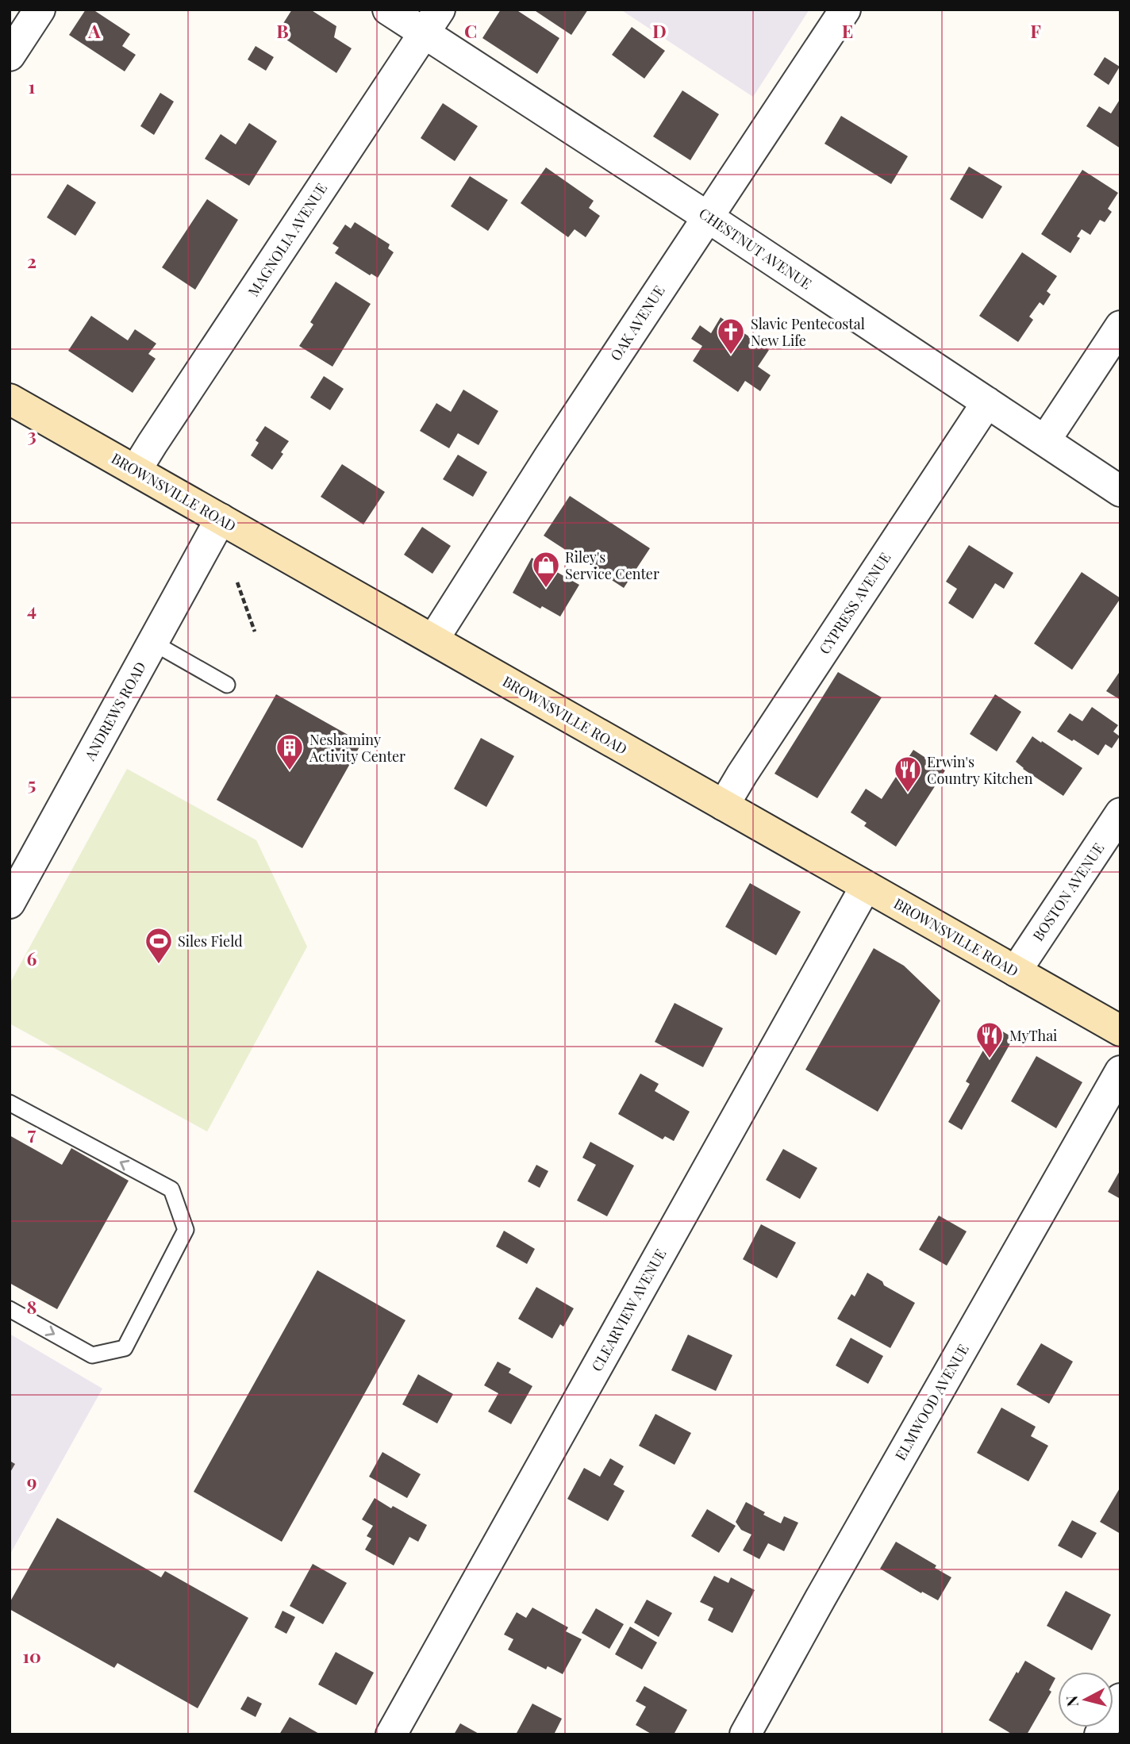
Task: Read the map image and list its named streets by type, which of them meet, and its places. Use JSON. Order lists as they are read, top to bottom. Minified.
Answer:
{"streets":{"street":["MAGNOLIA AVENUE","CHESTNUT AVENUE","OAK AVENUE","BROWNSVILLE ROAD","CYPRESS AVENUE","ANDREWS ROAD","BOSTON AVENUE","CLEARVIEW AVENUE","ELMWOOD AVENUE"]},"crossings":[["MAGNOLIA AVENUE","CHESTNUT AVENUE"],["MAGNOLIA AVENUE","BROWNSVILLE ROAD"],["CHESTNUT AVENUE","OAK AVENUE"],["CHESTNUT AVENUE","CYPRESS AVENUE"],["OAK AVENUE","BROWNSVILLE ROAD"],["BROWNSVILLE ROAD","CYPRESS AVENUE"],["BROWNSVILLE ROAD","ANDREWS ROAD"],["BROWNSVILLE ROAD","BOSTON AVENUE"],["BROWNSVILLE ROAD","CLEARVIEW AVENUE"]],"places":{"church":["Slavic Pentecostal New Life"],"shop":["Riley's Service Center"],"building":["Neshaminy Activity Center"],"restaurant":["Erwin's Country Kitchen","MyThai"],"sports":["Siles Field"]},"north":"left","grid":{"columns":["A","B","C","D","E","F"],"rows":["1","2","3","4","5","6","7","8","9","10"]}}
